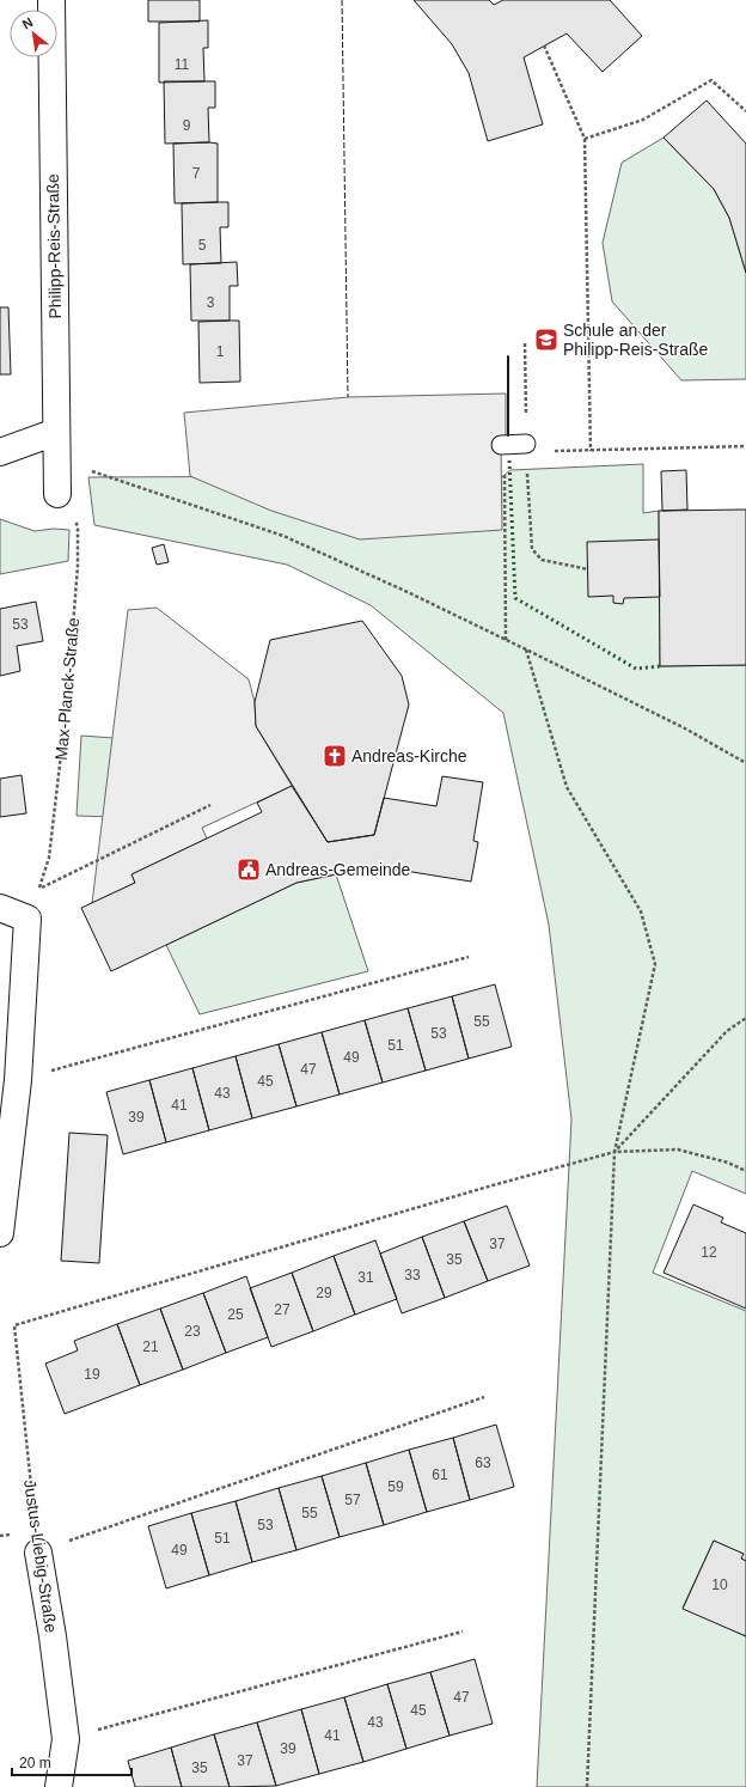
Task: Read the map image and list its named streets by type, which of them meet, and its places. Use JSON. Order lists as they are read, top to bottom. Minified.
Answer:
{"streets":{"street":["Philipp-Reis-Straße","Justus-Liebig-Straße"],"path":["Max-Planck-Straße"]},"crossings":[["Philipp-Reis-Straße","Max-Planck-Straße"]],"places":{"school or university":["Schule an der Philipp-Reis-Straße"],"church":["Andreas-Kirche"],"public building":["Andreas-Gemeinde"]},"house_numbers":["11","9","7","5","3","1","53","55","53","51","49","47","45","43","41","39","37","12","35","33","31","29","27","25","23","21","19","63","61","59","57","55","53","51","49","10","47","45","43","41","39","37","35"],"scale_bar":"20 m","north":"top left"}
